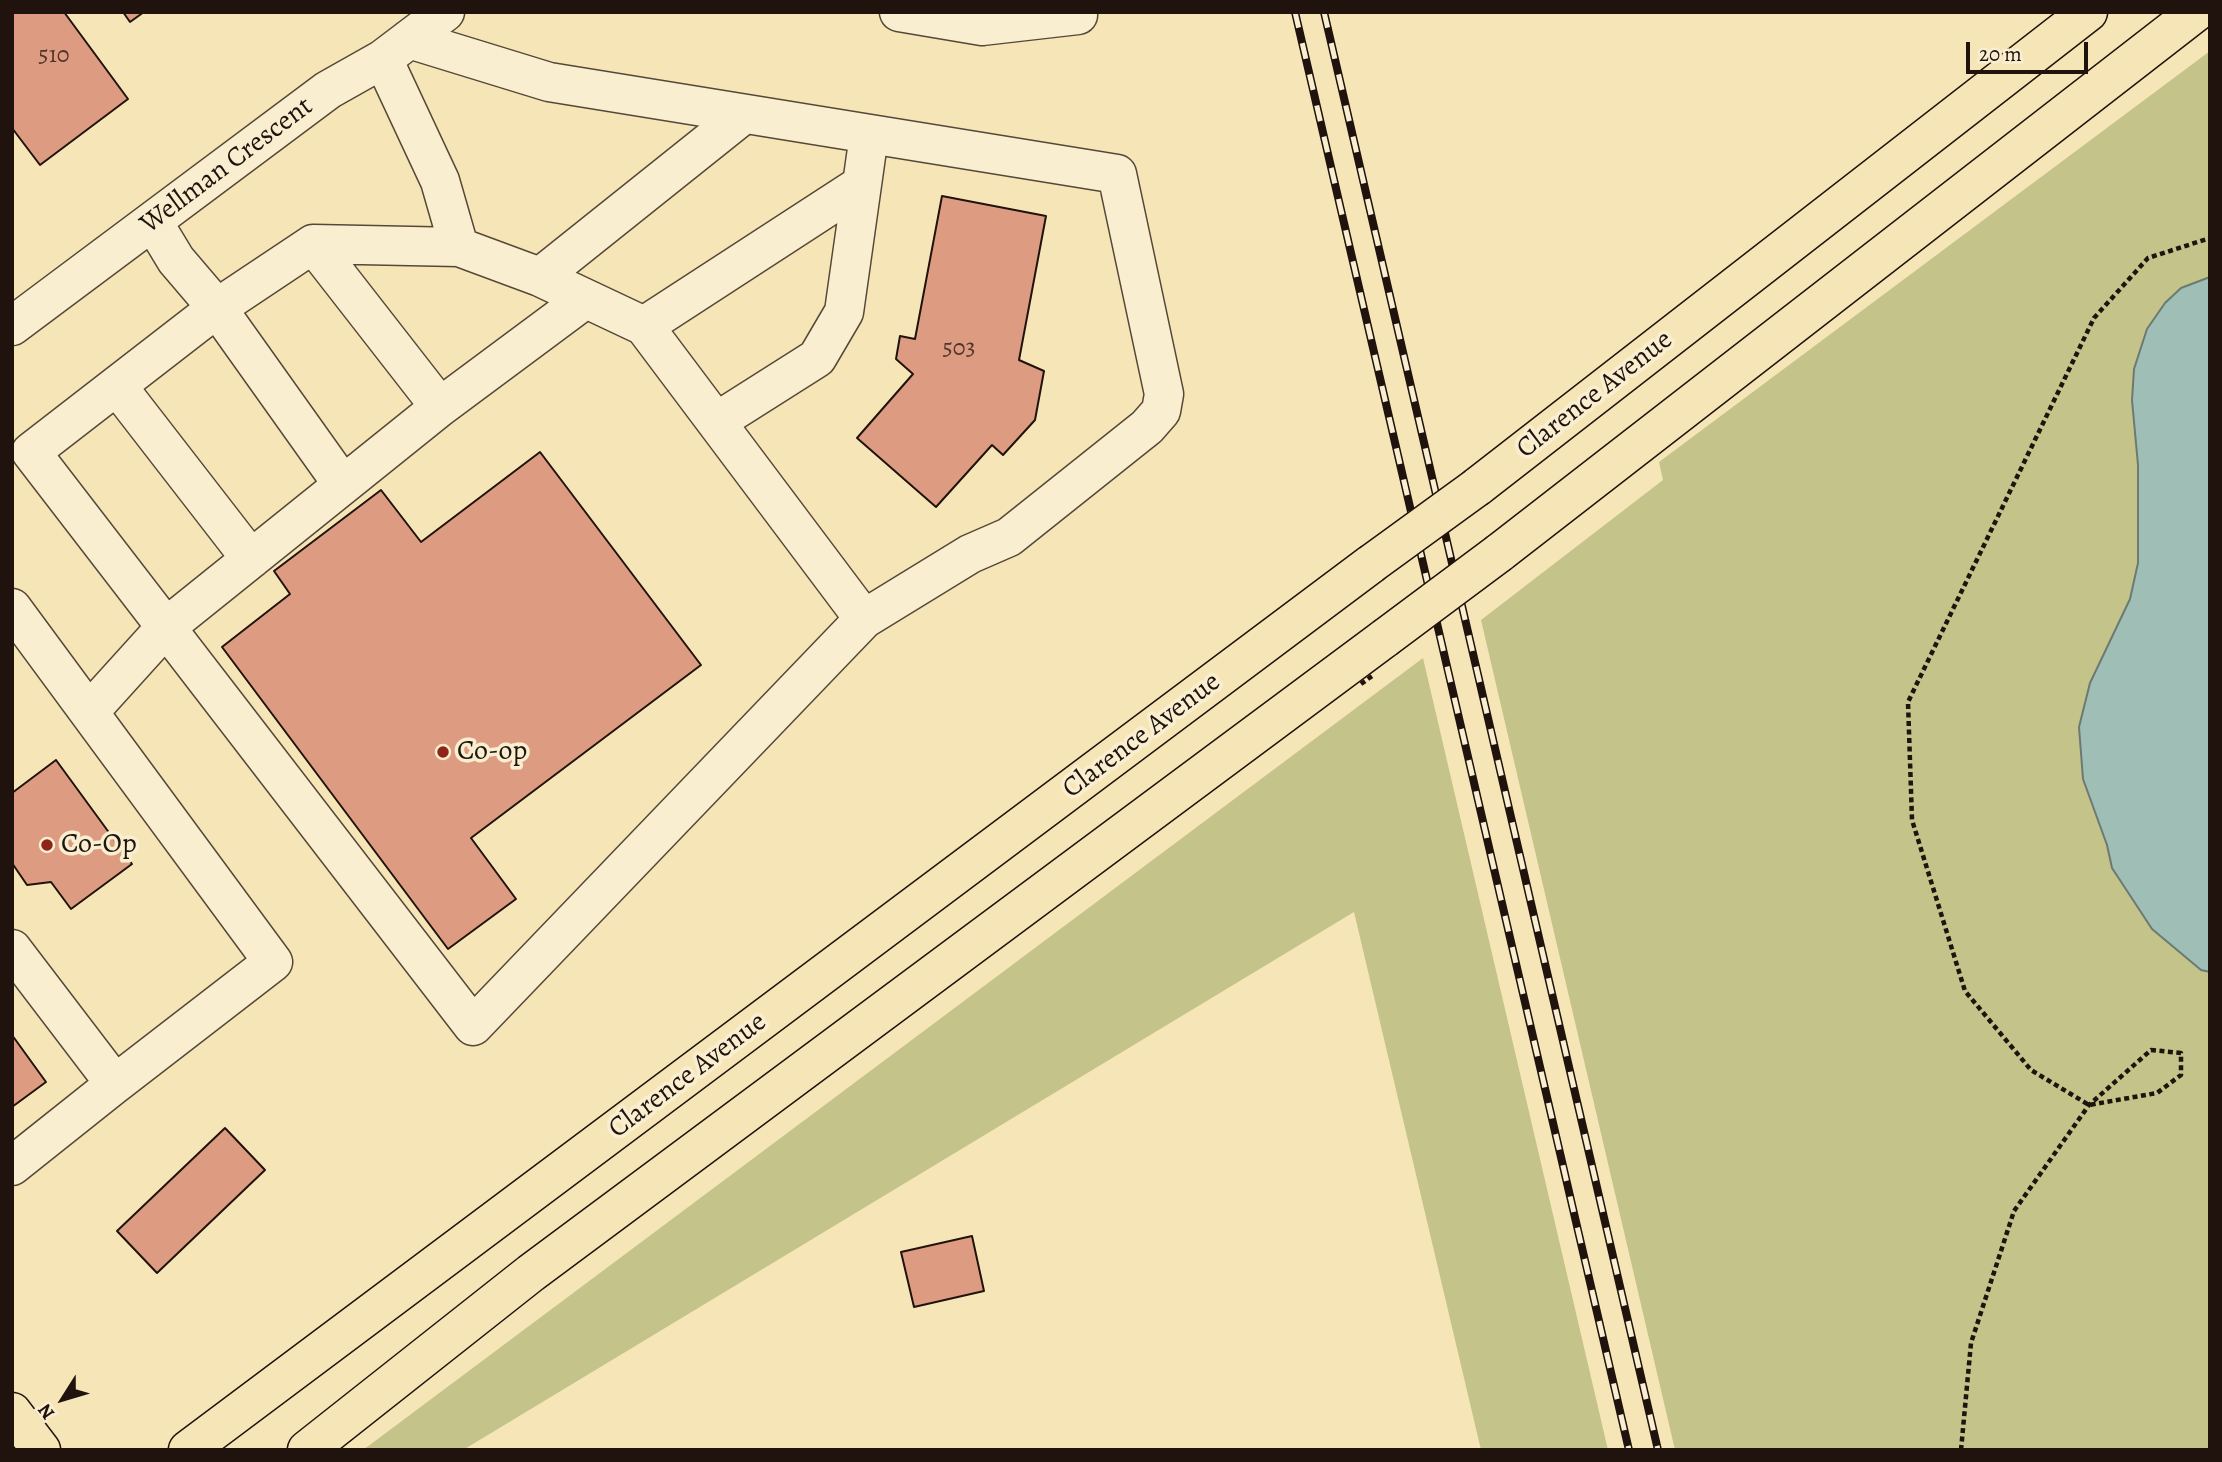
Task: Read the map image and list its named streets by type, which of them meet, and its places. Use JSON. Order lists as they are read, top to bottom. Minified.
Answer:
{"streets":{"main road":["Clarence Avenue"],"street":["Wellman Crescent"]},"places":["Co-op","Co-Op"],"house_numbers":["510","503"],"scale_bar":"20 m","north":"bottom left"}
